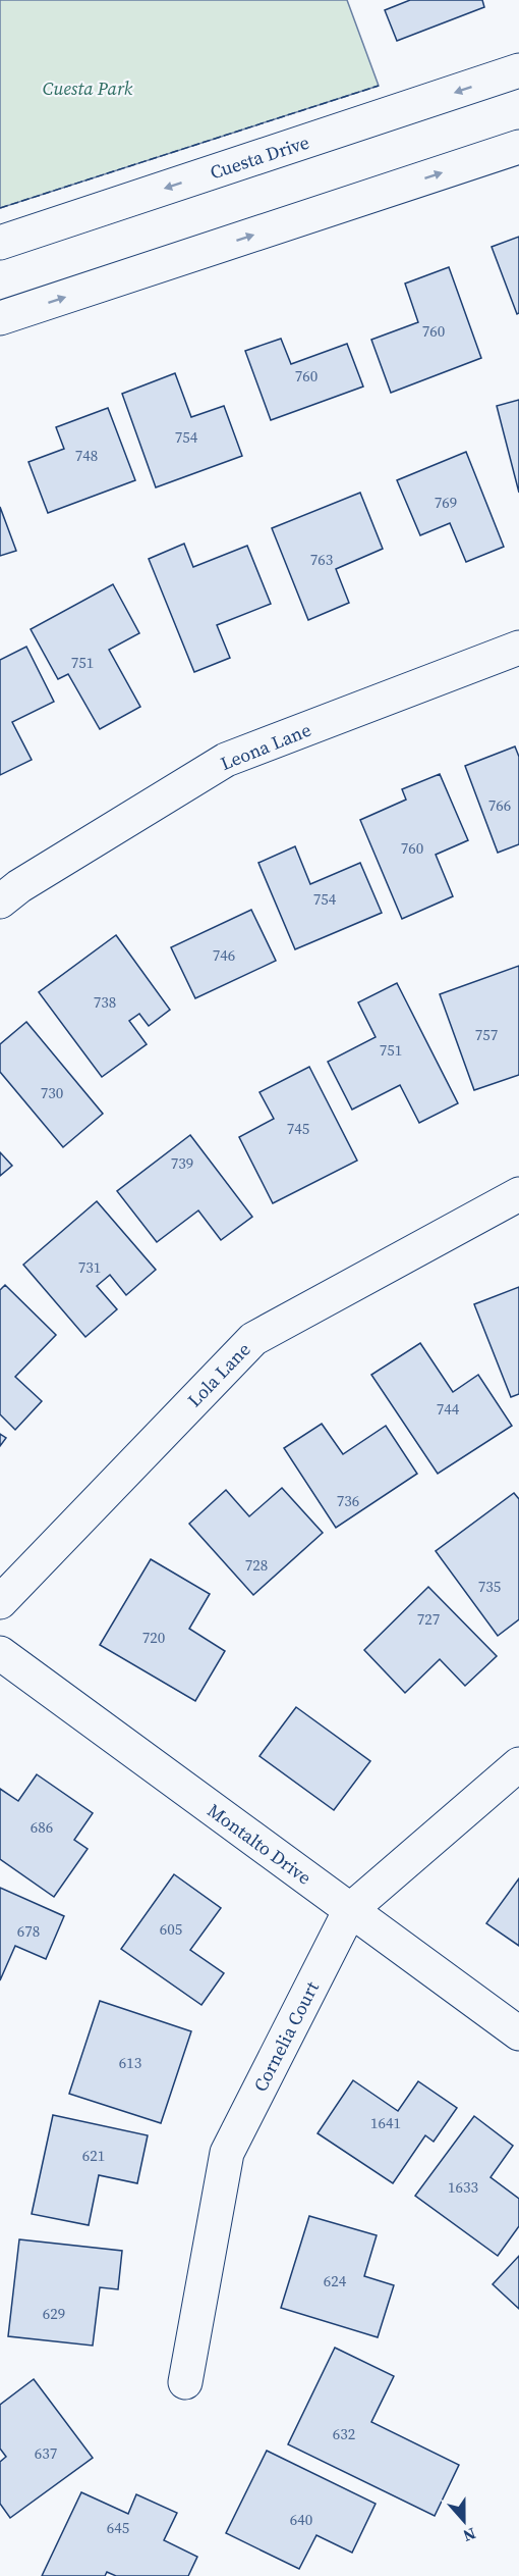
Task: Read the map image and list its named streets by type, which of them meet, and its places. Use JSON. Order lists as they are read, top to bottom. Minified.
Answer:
{"streets":{"street":["Cuesta Drive","Leona Lane","Lola Lane","Montalto Drive","Cornelia Court"]},"crossings":[["Montalto Drive","Cornelia Court"]],"parks":["Cuesta Park"],"house_numbers":["760","760","754","748","769","763","751","766","760","754","746","738","757","751","730","745","739","731","744","736","728","735","727","720","686","605","678","613","1641","621","1633","624","629","632","637","640","645"],"north":"bottom"}
